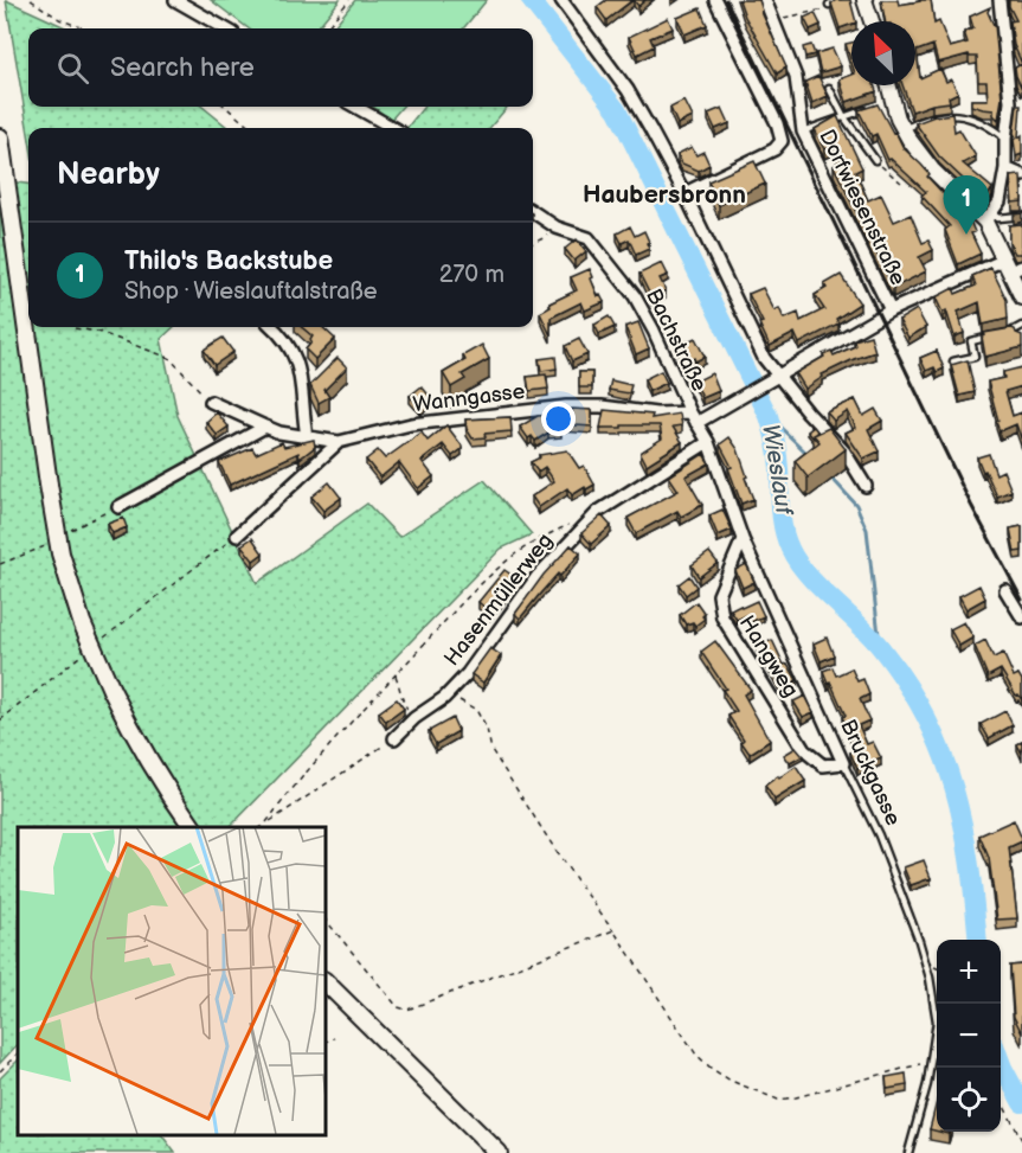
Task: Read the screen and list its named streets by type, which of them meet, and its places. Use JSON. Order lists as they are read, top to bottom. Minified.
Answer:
{"streets":{"street":["Dorfwiesenstraße","Bachstraße","Wanngasse","Hasenmüllerweg","Hangweg","Bruckgasse"]},"crossings":[["Bachstraße","Wanngasse"],["Bachstraße","Bruckgasse"],["Wanngasse","Bruckgasse"],["Hasenmüllerweg","Bruckgasse"],["Hangweg","Bruckgasse"]],"districts":["Haubersbronn"],"water":["Wieslauf"],"north":"top left","page":{"search":"Search here","heading":"Nearby","pins":"1","list":[{"mark":"1","name":"Thilo's Backstube","note":"Shop · Wieslauftalstraße","value":"270 m"}],"map_buttons":["+","−"]}}
